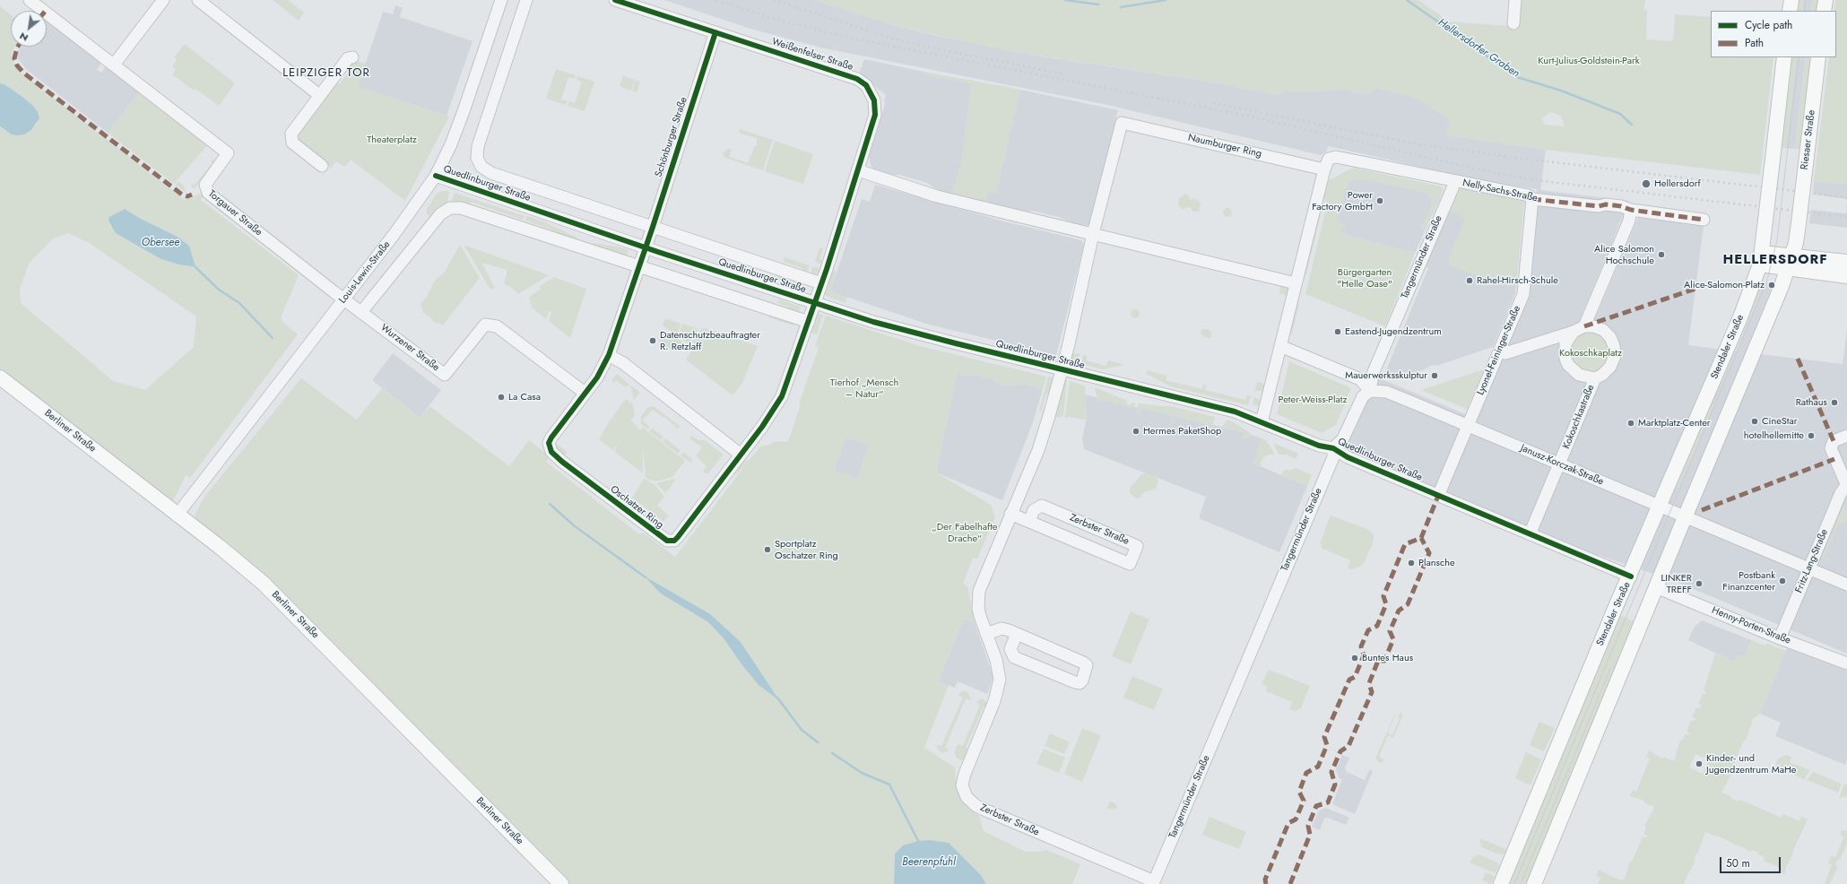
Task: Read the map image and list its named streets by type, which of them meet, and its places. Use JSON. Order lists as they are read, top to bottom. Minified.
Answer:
{"streets":{"main road":["Riesaer Straße","Stendaler Straße","Berliner Straße"],"street":["Weißenfelser Straße","Schönburger Straße","Naumburger Ring","Quedlinburger Straße","Nelly-Sachs-Straße","Torgauer Straße","Tangermünder Straße","Louis-Lewin-Straße","Wurzener Straße","Lyonel-Feininger-Straße","Kokoschkastraße","Janusz-Korczak-Straße","Oschatzer Ring","Zerbster Straße","Fritz-Lang-Straße","Henny-Porten-Straße"]},"crossings":[["Weißenfelser Straße","Schönburger Straße"],["Weißenfelser Straße","Quedlinburger Straße"],["Weißenfelser Straße","Oschatzer Ring"],["Schönburger Straße","Quedlinburger Straße"],["Schönburger Straße","Oschatzer Ring"],["Naumburger Ring","Quedlinburger Straße"],["Naumburger Ring","Nelly-Sachs-Straße"],["Naumburger Ring","Zerbster Straße"],["Quedlinburger Straße","Tangermünder Straße"],["Quedlinburger Straße","Louis-Lewin-Straße"],["Quedlinburger Straße","Stendaler Straße"],["Quedlinburger Straße","Lyonel-Feininger-Straße"],["Quedlinburger Straße","Kokoschkastraße"],["Quedlinburger Straße","Oschatzer Ring"],["Quedlinburger Straße","Zerbster Straße"],["Nelly-Sachs-Straße","Tangermünder Straße"],["Nelly-Sachs-Straße","Lyonel-Feininger-Straße"],["Nelly-Sachs-Straße","Kokoschkastraße"],["Torgauer Straße","Louis-Lewin-Straße"],["Torgauer Straße","Wurzener Straße"],["Tangermünder Straße","Janusz-Korczak-Straße"],["Tangermünder Straße","Zerbster Straße"],["Louis-Lewin-Straße","Wurzener Straße"],["Louis-Lewin-Straße","Berliner Straße"],["Stendaler Straße","Janusz-Korczak-Straße"],["Wurzener Straße","Oschatzer Ring"],["Lyonel-Feininger-Straße","Janusz-Korczak-Straße"],["Kokoschkastraße","Janusz-Korczak-Straße"],["Janusz-Korczak-Straße","Fritz-Lang-Straße"],["Fritz-Lang-Straße","Henny-Porten-Straße"]],"districts":["LEIPZIGER TOR","HELLERSDORF"],"water":["Hellersdorfer Graben","Obersee","Beerenpfuhl"],"parks":["Kurt-Julius-Goldstein-Park","Theaterplatz","Bürgergarten \"Helle Oase\"","Kokoschkaplatz","Tierhof „Mensch – Natur“","Peter-Weiss-Platz","„Der Fabelhafte Drache“"],"places":["Hellersdorf","Power Factory GmbH","Alice Salomon Hochschule","Rahel-Hirsch-Schule","Alice-Salomon-Platz","Eastend-Jugendzentrum","Datenschutzbeauftragter R. Retzlaff","Mauerwerksskulptur","La Casa","Rathaus","CineStar","Marktplatz-Center","Hermes PaketShop","hotelhellemitte","Sportplatz Oschatzer Ring","Plansche","Postbank Finanzcenter","LINKER TREFF","Buntes Haus","Kinder- und Jugendzentrum MaHe"],"legend":["Cycle path","Path"],"scale_bar":"50 m","north":"bottom left"}
